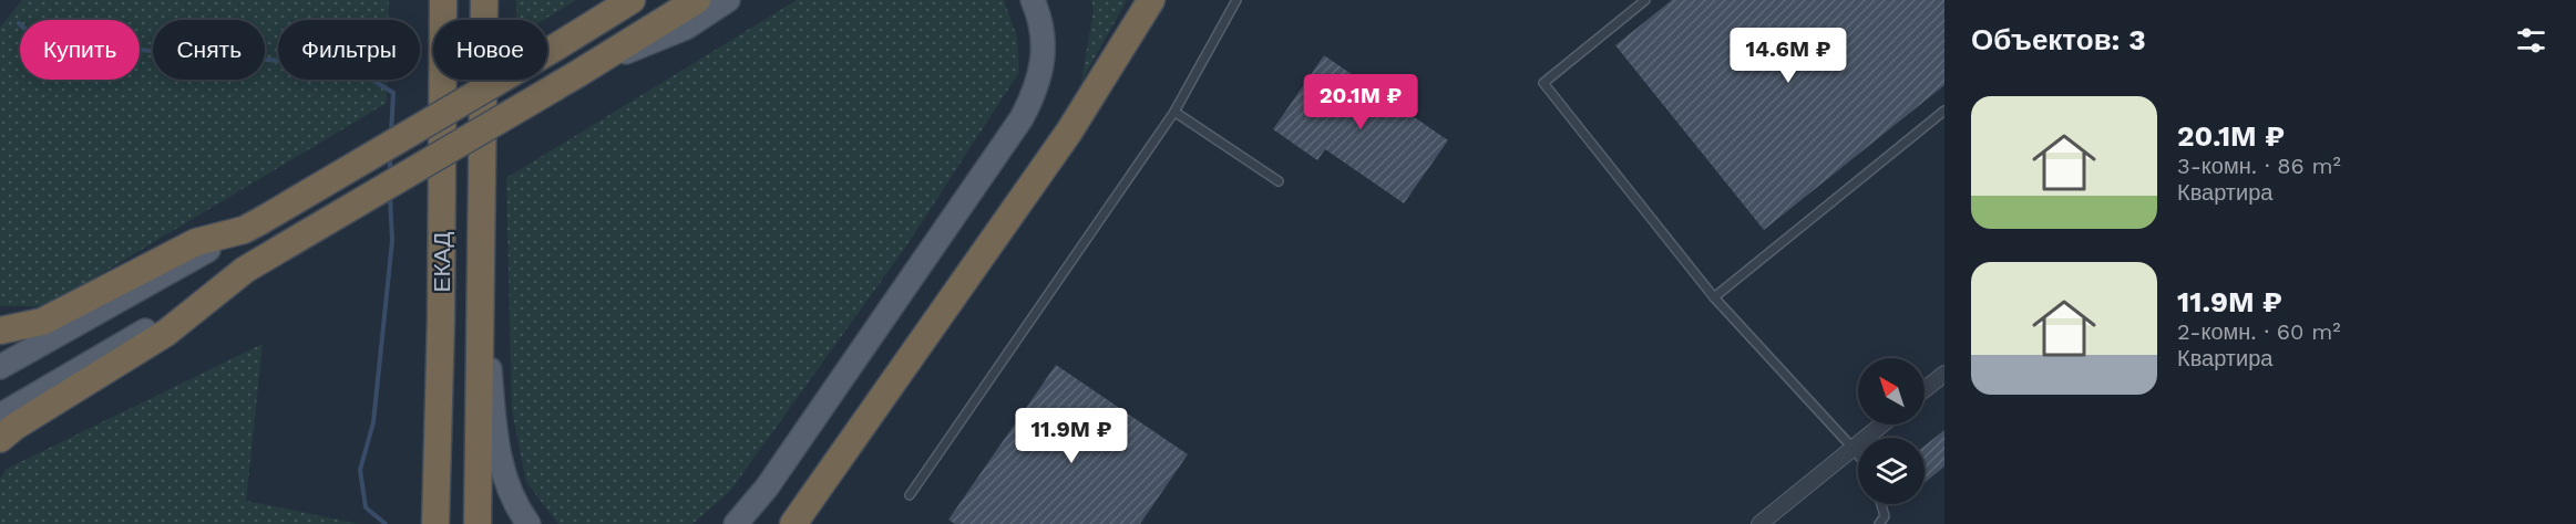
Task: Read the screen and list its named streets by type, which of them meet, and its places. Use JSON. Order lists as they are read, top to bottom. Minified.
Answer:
{"streets":{"highway":["ЕКАД"]},"north":"top left","page":{"heading":"Объектов: 3","chip":["Купить","Снять","Фильтры","Новое"],"price":["14.6M ₽","20.1M ₽","11.9M ₽"],"list":[{"name":"20.1M ₽","note":"3-комн. · 86 m² · Квартира"},{"name":"11.9M ₽","note":"2-комн. · 60 m² · Квартира"}]}}
